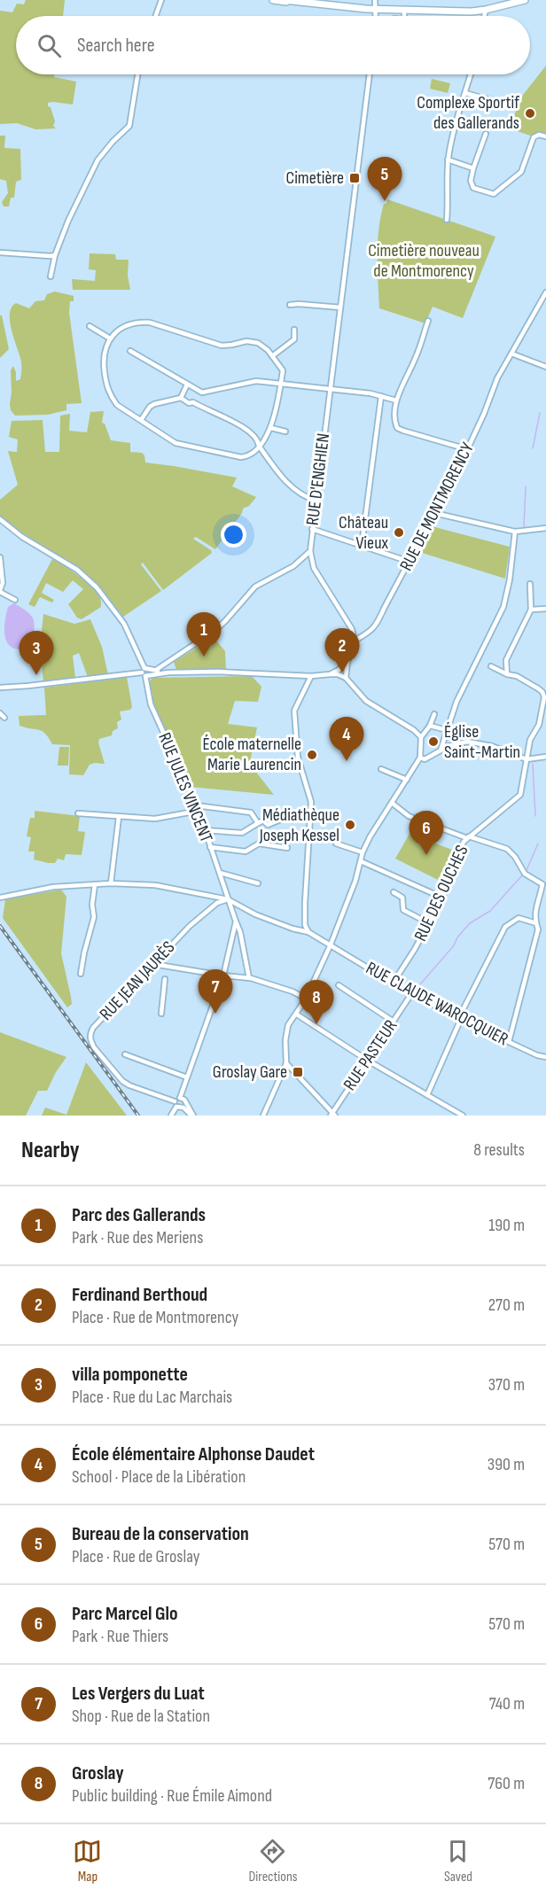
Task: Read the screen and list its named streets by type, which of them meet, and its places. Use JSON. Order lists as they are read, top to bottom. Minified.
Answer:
{"streets":{"street":["RUE D'ENGHIEN","RUE DE MONTMORENCY","RUE JULES VINCENT","RUE DES OUCHES","RUE JEAN JAURÈS","RUE CLAUDE WAROCQUIER","RUE PASTEUR"]},"crossings":[["RUE D'ENGHIEN","RUE DE MONTMORENCY"],["RUE JULES VINCENT","RUE JEAN JAURÈS"],["RUE JULES VINCENT","RUE CLAUDE WAROCQUIER"],["RUE DES OUCHES","RUE CLAUDE WAROCQUIER"],["RUE JEAN JAURÈS","RUE CLAUDE WAROCQUIER"],["RUE CLAUDE WAROCQUIER","RUE PASTEUR"]],"parks":["Cimetière nouveau de Montmorency"],"places":{"other":["Complexe Sportif des Gallerands","Château Vieux","Église Saint-Martin","École maternelle Marie Laurencin","Médiathèque Joseph Kessel"],"transit":["Cimetière","Groslay Gare"]},"page":{"search":"Search here","pins":["5","1","2","3","4","6","7","8"],"heading":["Nearby","8 results"],"list":[{"mark":"1","name":"Parc des Gallerands","note":"Park · Rue des Meriens","value":"190 m"},{"mark":"2","name":"Ferdinand Berthoud","note":"Place · Rue de Montmorency","value":"270 m"},{"mark":"3","name":"villa pomponette","note":"Place · Rue du Lac Marchais","value":"370 m"},{"mark":"4","name":"École élémentaire Alphonse Daudet","note":"School · Place de la Libération","value":"390 m"},{"mark":"5","name":"Bureau de la conservation","note":"Place · Rue de Groslay","value":"570 m"},{"mark":"6","name":"Parc Marcel Glo","note":"Park · Rue Thiers","value":"570 m"},{"mark":"7","name":"Les Vergers du Luat","note":"Shop · Rue de la Station","value":"740 m"},{"mark":"8","name":"Groslay","note":"Public building · Rue Émile Aimond","value":"760 m"}],"nav":["Map","Directions","Saved"]}}
